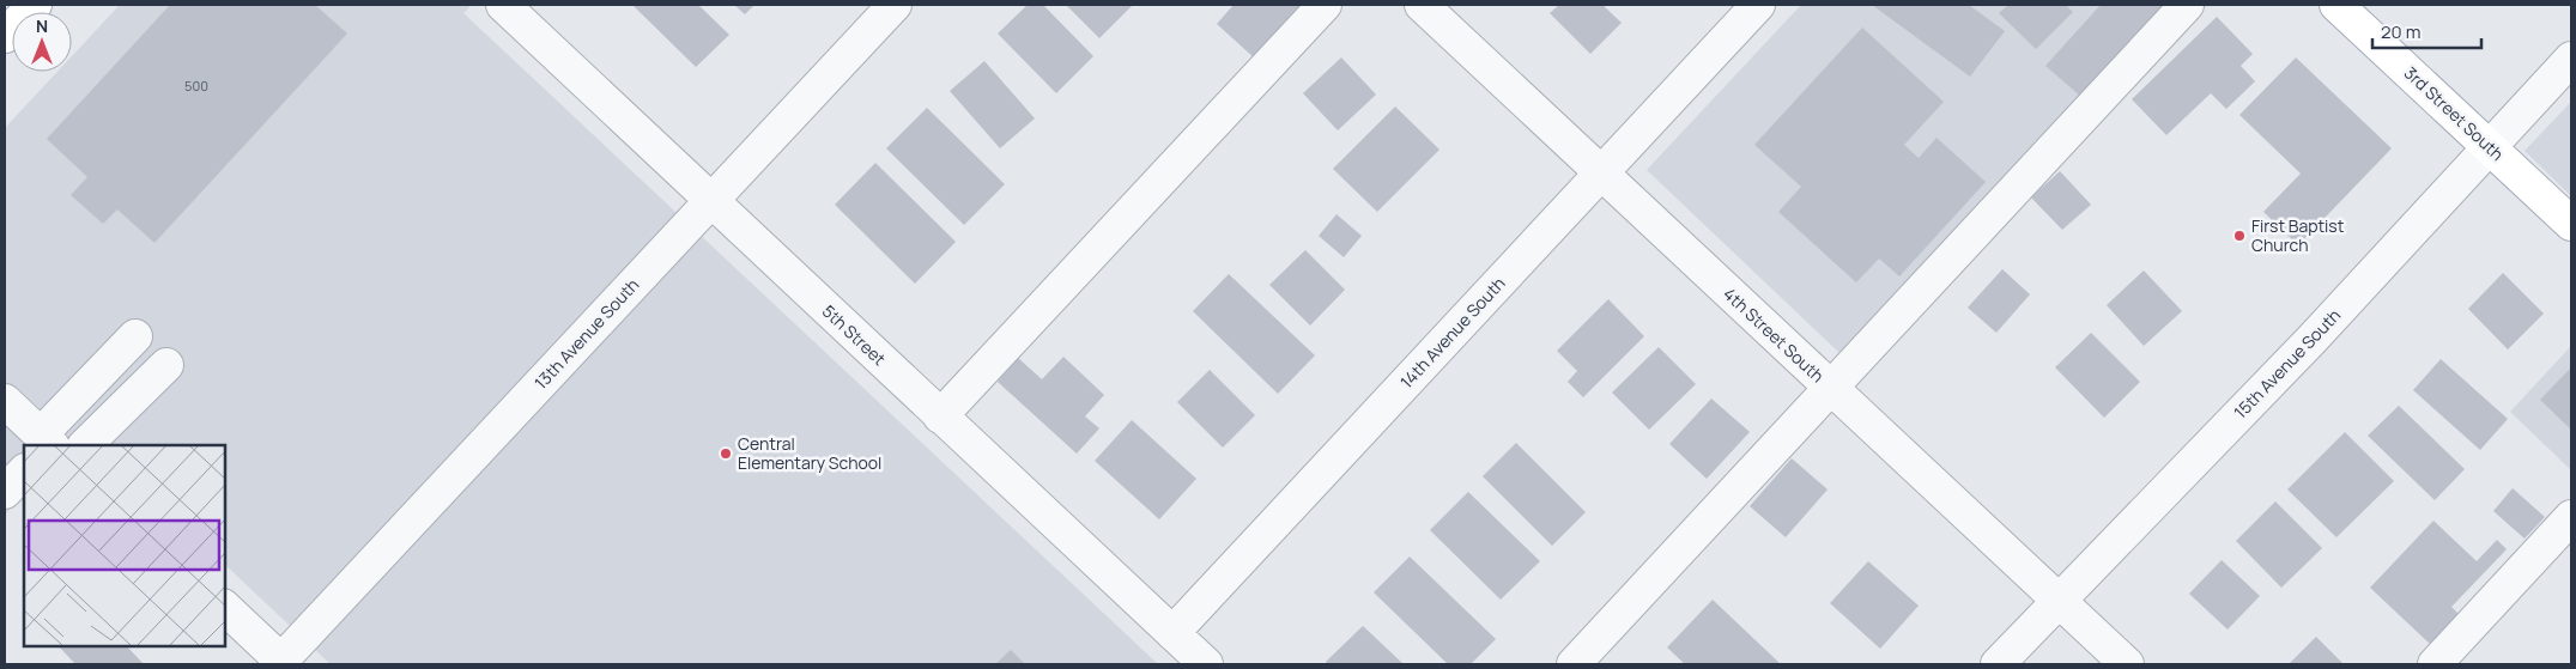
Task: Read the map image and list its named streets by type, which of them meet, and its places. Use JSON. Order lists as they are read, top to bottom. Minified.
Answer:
{"streets":{"main road":["3rd Street South"],"street":["14th Avenue South","13th Avenue South","5th Street","4th Street South","15th Avenue South"]},"crossings":[["3rd Street South","15th Avenue South"],["14th Avenue South","5th Street"],["14th Avenue South","4th Street South"],["13th Avenue South","5th Street"],["4th Street South","15th Avenue South"]],"places":["First Baptist Church","Central Elementary School"],"house_numbers":["500"],"scale_bar":"20 m","north":"top"}
